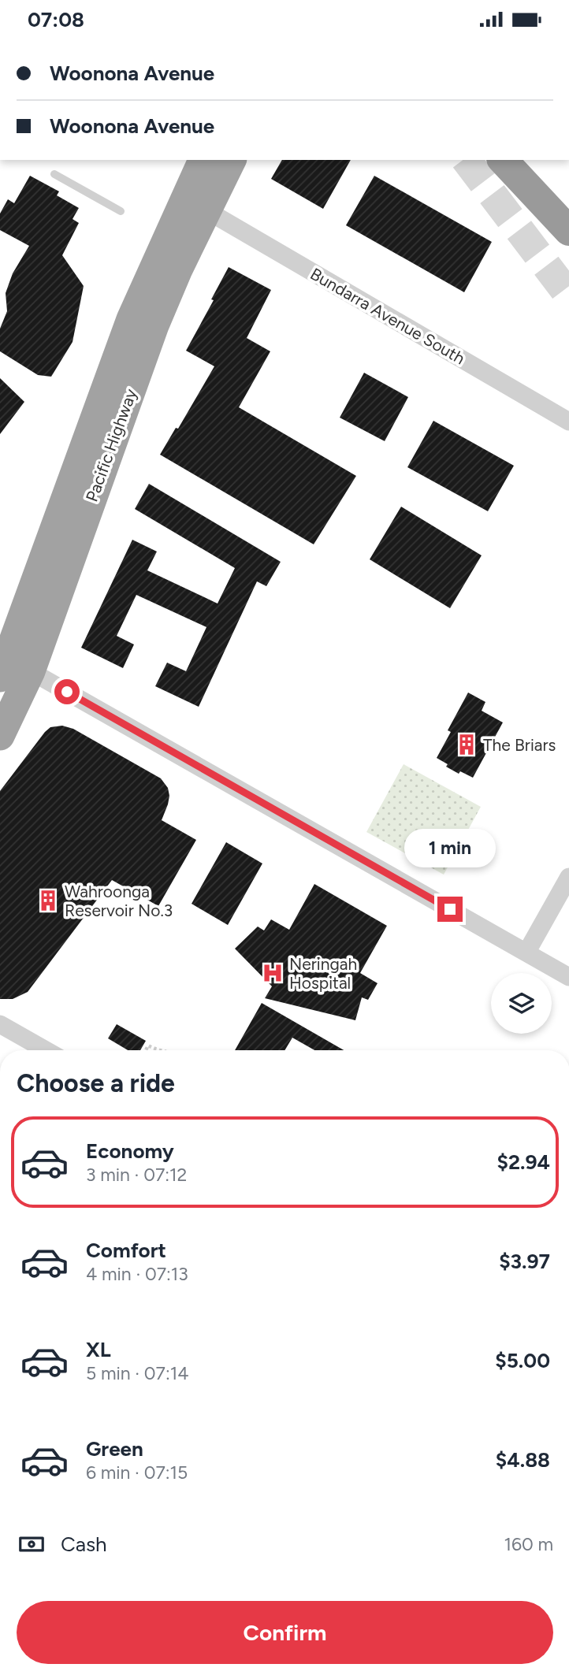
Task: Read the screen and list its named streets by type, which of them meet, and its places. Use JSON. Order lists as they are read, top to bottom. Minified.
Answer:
{"streets":{"highway":["Pacific Highway"],"street":["Bundarra Avenue South"]},"crossings":[["Bundarra Avenue South","Pacific Highway"]],"places":{"building":["The Briars","Wahroonga Reservoir No.3"],"hospital":["Neringah Hospital"]},"page":{"status":"07:08","banner":["Woonona Avenue","Woonona Avenue"],"bubble":"1 min","heading":"Choose a ride","list":[{"name":"Economy","note":"3 min · 07:12","value":"$2.94"},{"name":"Comfort","note":"4 min · 07:13","value":"$3.97"},{"name":"XL","note":"5 min · 07:14","value":"$5.00"},{"name":"Green","note":"6 min · 07:15","value":"$4.88"}],"pay":["Cash","160 m"],"buttons":"Confirm"}}
